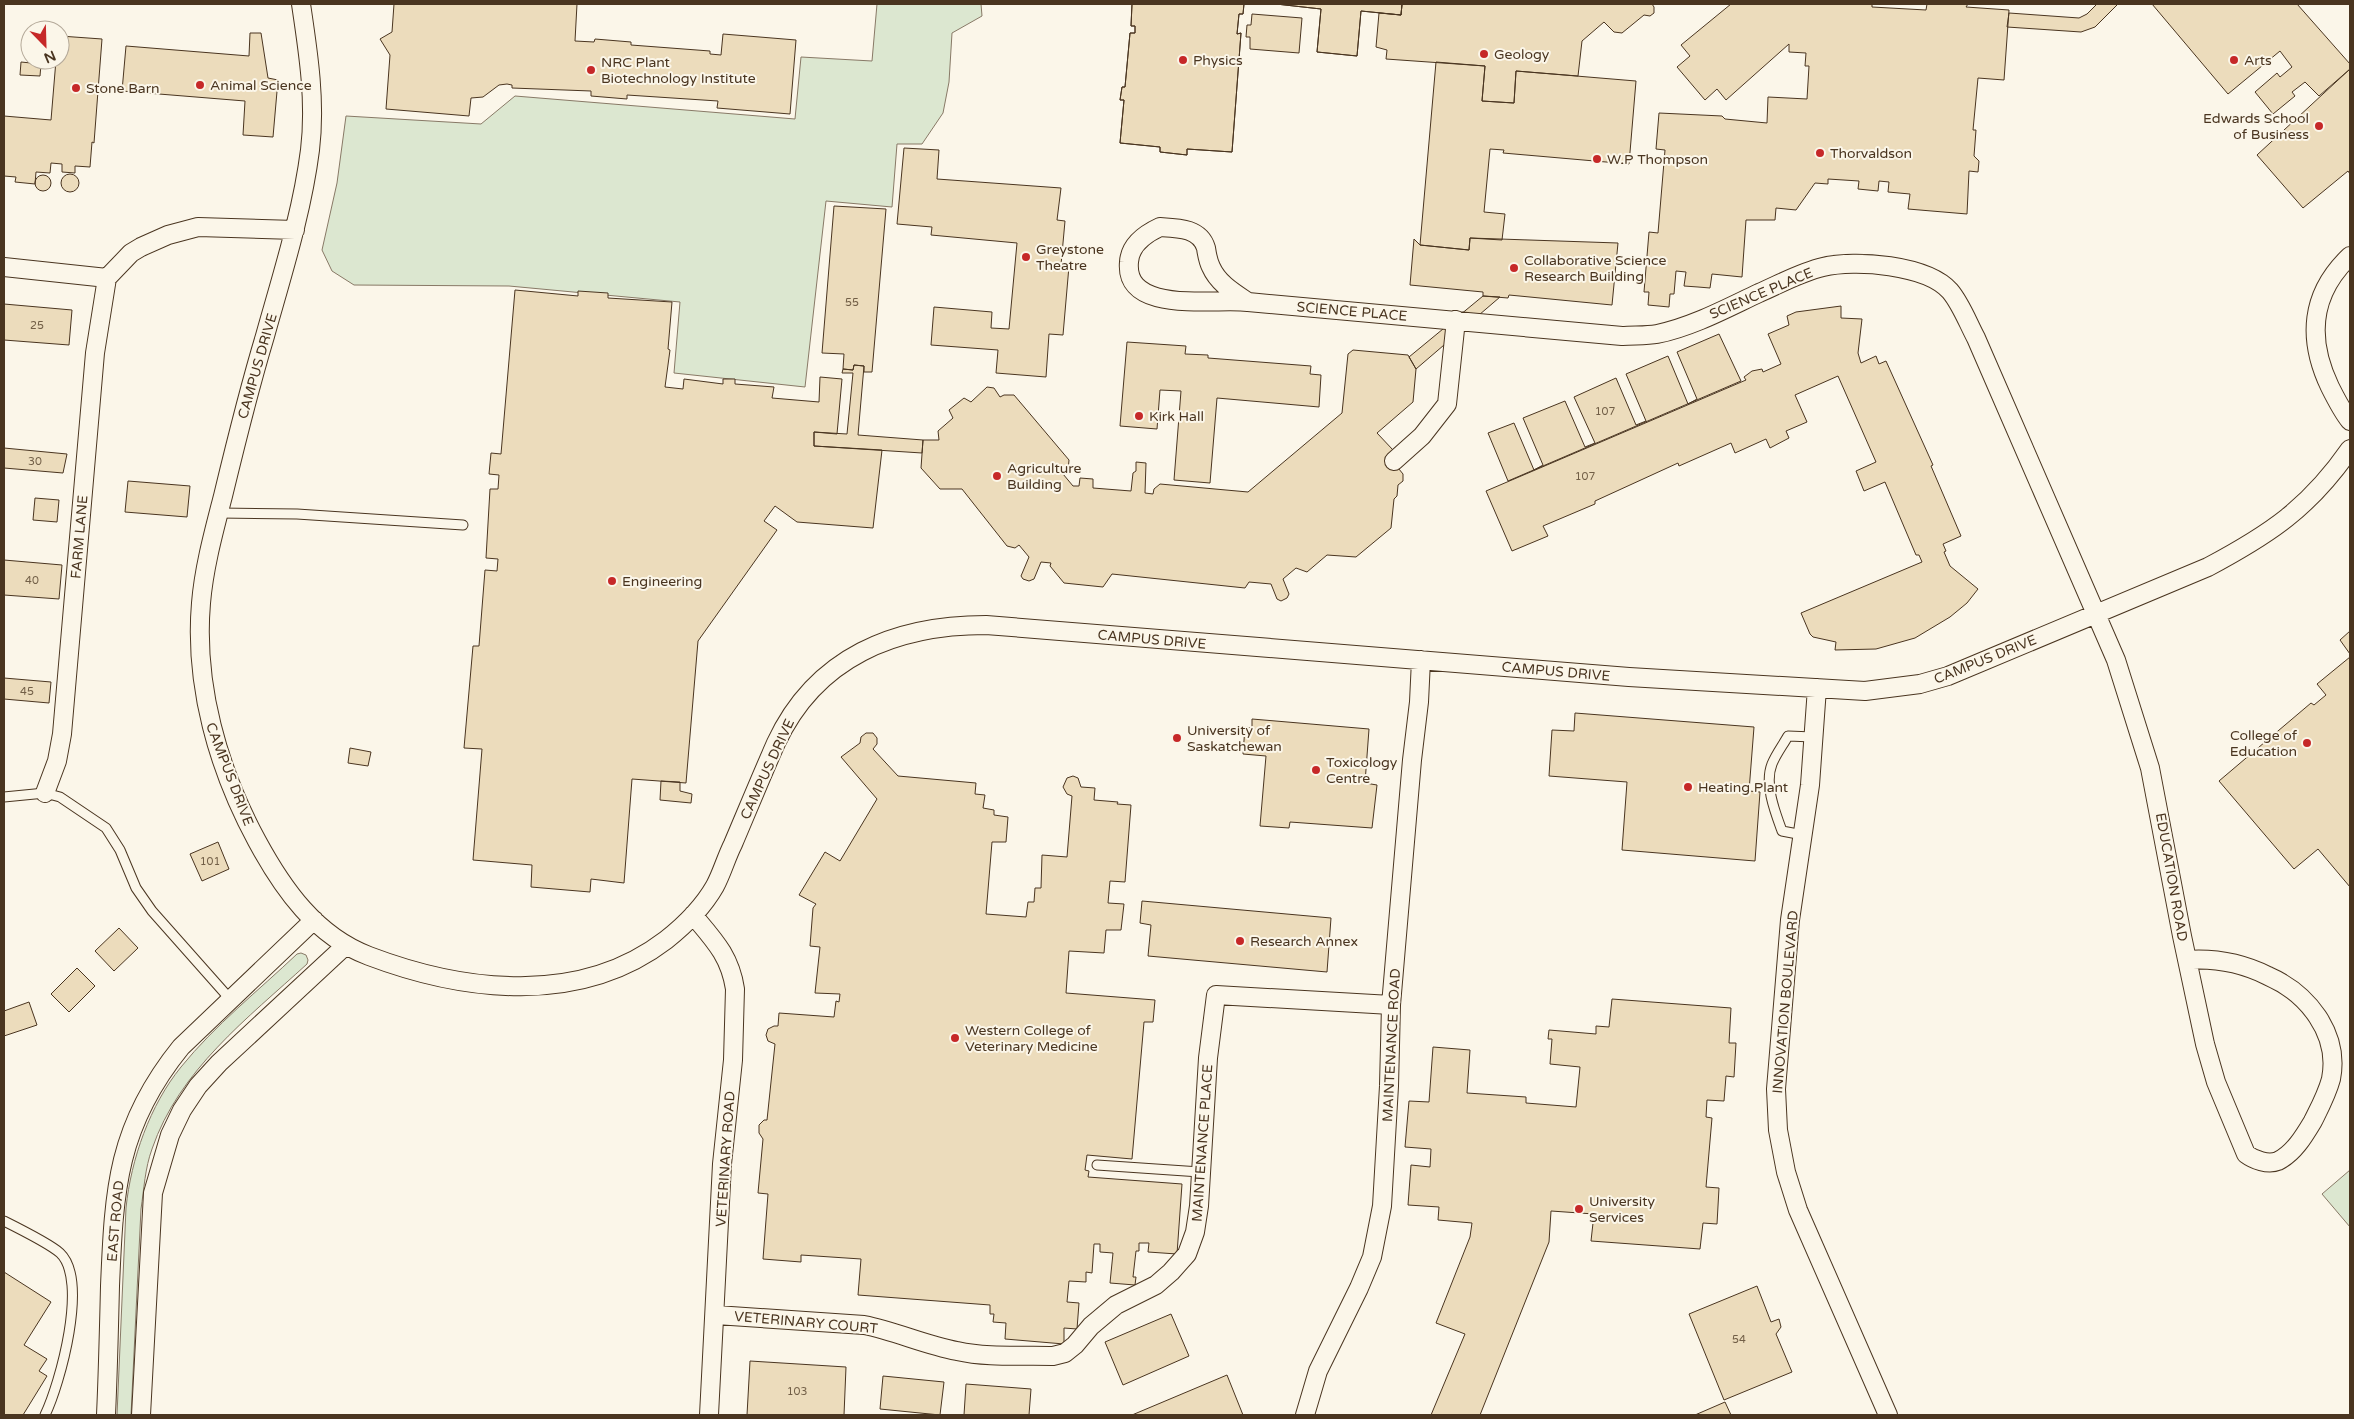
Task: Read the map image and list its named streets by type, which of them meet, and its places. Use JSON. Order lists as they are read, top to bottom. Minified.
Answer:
{"streets":{"street":["SCIENCE PLACE","CAMPUS DRIVE","FARM LANE","EDUCATION ROAD","INNOVATION BOULEVARD","MAINTENANCE ROAD","MAINTENANCE PLACE","VETERINARY ROAD","EAST ROAD","VETERINARY COURT"]},"crossings":[["SCIENCE PLACE","CAMPUS DRIVE"],["SCIENCE PLACE","EDUCATION ROAD"],["CAMPUS DRIVE","EDUCATION ROAD"],["CAMPUS DRIVE","INNOVATION BOULEVARD"],["CAMPUS DRIVE","MAINTENANCE ROAD"],["CAMPUS DRIVE","VETERINARY ROAD"],["CAMPUS DRIVE","EAST ROAD"],["MAINTENANCE ROAD","MAINTENANCE PLACE"],["MAINTENANCE PLACE","VETERINARY COURT"],["VETERINARY ROAD","VETERINARY COURT"]],"places":["Geology","Physics","Arts","NRC Plant Biotechnology Institute","Animal Science","Stone Barn","Edwards School of Business","Thorvaldson","W.P Thompson","Greystone Theatre","Collaborative Science Research Building","Kirk Hall","Agriculture Building","Engineering","University of Saskatchewan","College of Education","Toxicology Centre","Heating Plant","Research Annex","Western College of Veterinary Medicine","University Services"],"house_numbers":["55","25","107","30","107","40","45","101","54","103"],"north":"bottom right"}
